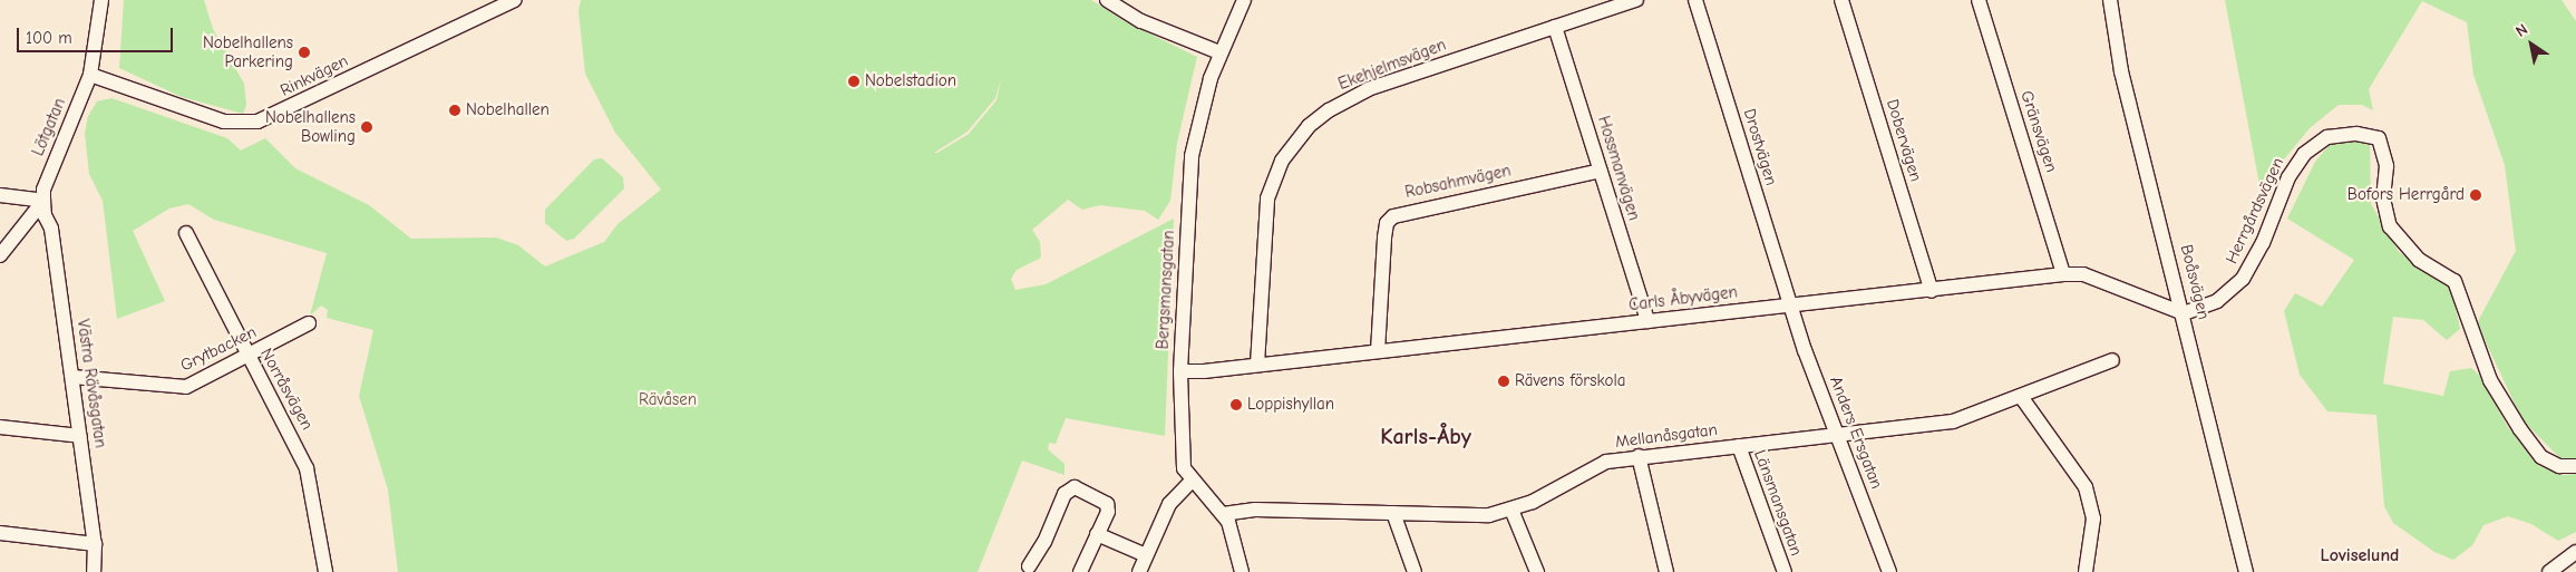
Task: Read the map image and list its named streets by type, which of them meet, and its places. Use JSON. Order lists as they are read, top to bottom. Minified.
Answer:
{"streets":{"street":["Ekehjelmsvägen","Rinkvägen","Lötgatan","Gränsvägen","Dobervägen","Drostvägen","Hossmanvägen","Robsahmvägen","Herrgårdsvägen","Boåsvägen","Bergsmansgatan","Carls Åbyvägen","Grytbacken","Västra Rävåsgatan","Norråsvägen","Anders Ersgatan","Mellanåsgatan","Länsmansgatan"]},"crossings":[["Ekehjelmsvägen","Hossmanvägen"],["Ekehjelmsvägen","Carls Åbyvägen"],["Rinkvägen","Lötgatan"],["Lötgatan","Västra Rävåsgatan"],["Gränsvägen","Carls Åbyvägen"],["Dobervägen","Carls Åbyvägen"],["Drostvägen","Carls Åbyvägen"],["Drostvägen","Anders Ersgatan"],["Hossmanvägen","Robsahmvägen"],["Hossmanvägen","Carls Åbyvägen"],["Robsahmvägen","Carls Åbyvägen"],["Herrgårdsvägen","Boåsvägen"],["Herrgårdsvägen","Carls Åbyvägen"],["Boåsvägen","Carls Åbyvägen"],["Bergsmansgatan","Carls Åbyvägen"],["Bergsmansgatan","Mellanåsgatan"],["Carls Åbyvägen","Anders Ersgatan"],["Grytbacken","Västra Rävåsgatan"],["Grytbacken","Norråsvägen"],["Anders Ersgatan","Mellanåsgatan"],["Mellanåsgatan","Länsmansgatan"]],"districts":["Karls-Åby","Loviselund"],"parks":["Rävåsen"],"places":["Nobelhallens Parkering","Nobelstadion","Nobelhallen","Nobelhallens Bowling","Bofors Herrgård","Rävens förskola","Loppishyllan"],"scale_bar":"100 m","north":"top left"}
